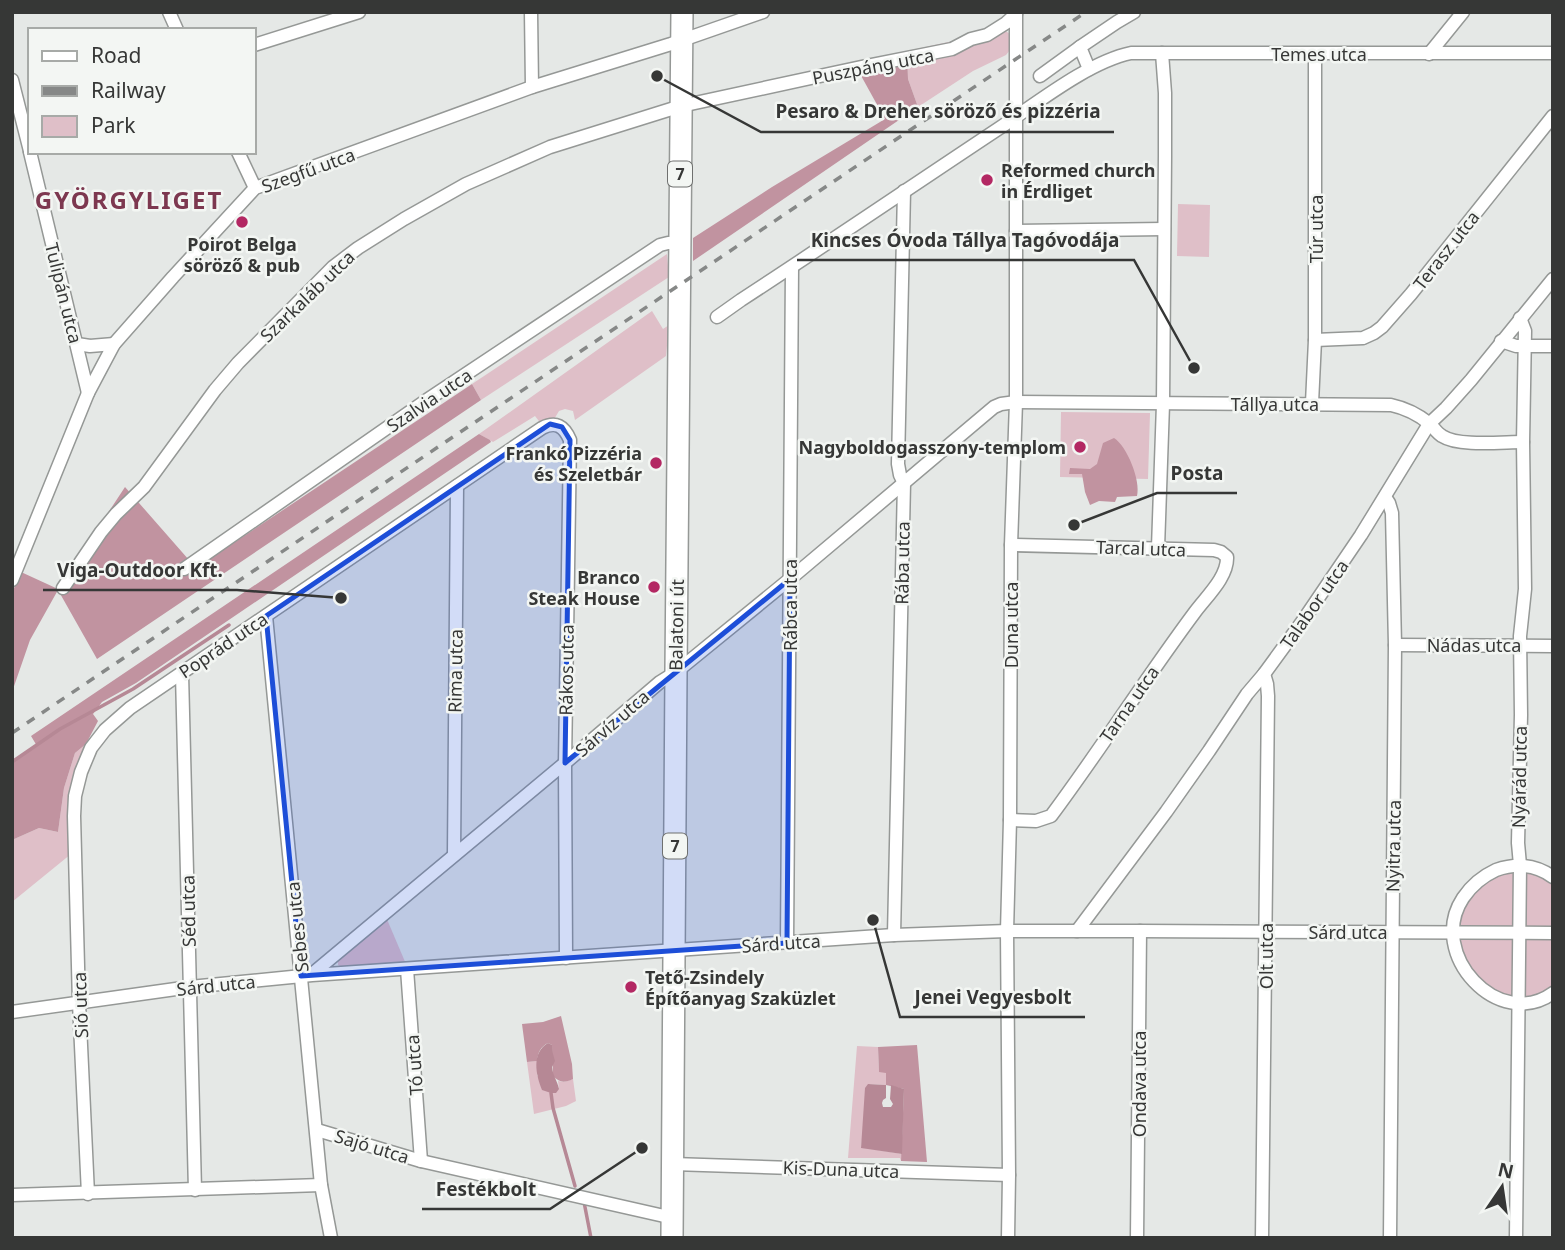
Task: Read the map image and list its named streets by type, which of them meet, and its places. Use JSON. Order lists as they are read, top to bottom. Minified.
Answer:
{"streets":{"main road":["7","Balatoni út"],"street":["Temes utca","Puszpáng utca","Szegfű utca","Túr utca","Terasz utca","Tulipán utca","Szarkaláb utca","Szalvia utca","Tállya utca","Tarcal utca","Rába utca","Talabor utca","Rábca utca","Duna utca","Poprád utca","Nádas utca","Rákos utca","Rima utca","Tarna utca","Sárvíz utca","Nyárád utca","Nyitra utca","Séd utca","Sebes utca","Sárd utca","Olt utca","Sió utca","Tó utca","Ondava utca","Sajó utca","Kis-Duna utca"]},"crossings":[["Temes utca","Túr utca"],["Temes utca","Duna utca"],["Puszpáng utca","Szarkaláb utca"],["Puszpáng utca","Balatoni út"],["Puszpáng utca","Duna utca"],["Szegfű utca","Tulipán utca"],["Szegfű utca","Balatoni út"],["Túr utca","Terasz utca"],["Túr utca","Tállya utca"],["Szarkaláb utca","Balatoni út"],["Szalvia utca","Balatoni út"],["Tállya utca","Talabor utca"],["Tállya utca","Duna utca"],["Tállya utca","Sárvíz utca"],["Tállya utca","Nyárád utca"],["Tarcal utca","Duna utca"],["Tarcal utca","Tarna utca"],["Rába utca","Sárvíz utca"],["Rába utca","Sárd utca"],["Talabor utca","Nyárád utca"],["Talabor utca","Nyitra utca"],["Talabor utca","Sárd utca"],["Talabor utca","Olt utca"],["Rábca utca","Sárvíz utca"],["Rábca utca","Sárd utca"],["Balatoni út","Sárvíz utca"],["Balatoni út","Sárd utca"],["Balatoni út","Sajó utca"],["Balatoni út","Kis-Duna utca"],["Duna utca","Tarna utca"],["Duna utca","Sárvíz utca"],["Duna utca","Sárd utca"],["Duna utca","Kis-Duna utca"],["Poprád utca","Rákos utca"],["Poprád utca","Rima utca"],["Poprád utca","Séd utca"],["Poprád utca","Sebes utca"],["Poprád utca","Sió utca"],["Nádas utca","Nyárád utca"],["Nádas utca","Nyitra utca"],["Rákos utca","Sárvíz utca"],["Rákos utca","Sárd utca"],["Rima utca","Sárvíz utca"],["Sárvíz utca","Sebes utca"],["Sárvíz utca","Sárd utca"],["Nyárád utca","Sárd utca"],["Nyitra utca","Sárd utca"],["Séd utca","Sárd utca"],["Sebes utca","Sárd utca"],["Sebes utca","Sajó utca"],["Sárd utca","Olt utca"],["Sárd utca","Sió utca"],["Sárd utca","Tó utca"],["Sárd utca","Ondava utca"],["Tó utca","Sajó utca"]],"districts":["GYÖRGYLIGET"],"places":["Pesaro & Dreher söröző és pizzéria","Reformed church in Érdliget","Poirot Belga söröző & pub","Kincses Óvoda Tállya Tagóvodája","Nagyboldogasszony-templom","Frankó Pizzéria és Szeletbár","Posta","Branco Steak House","Viga-Outdoor Kft.","Jenei Vegyesbolt","Tető-Zsindely Építőanyag Szaküzlet","Festékbolt"],"legend":["Road","Railway","Park"],"north":"top"}
